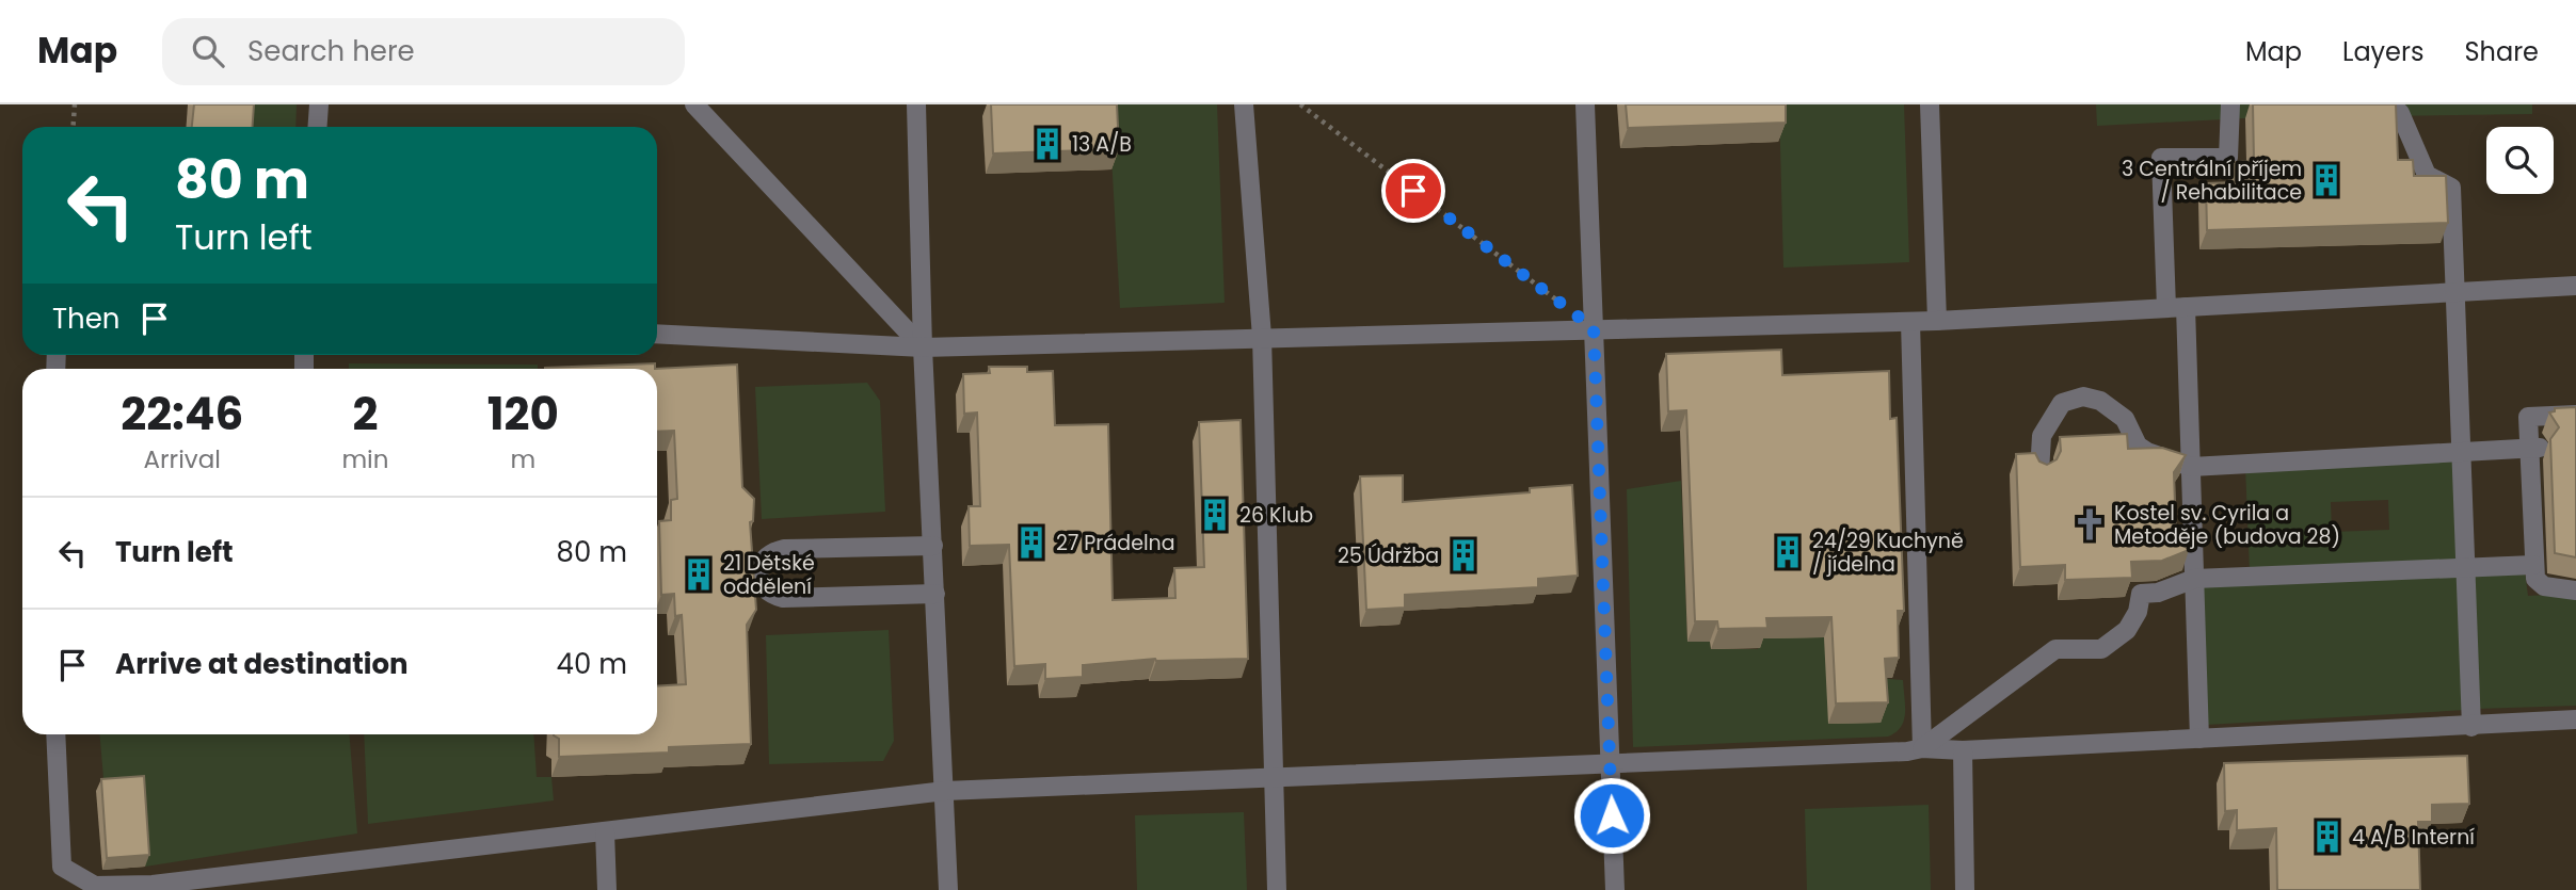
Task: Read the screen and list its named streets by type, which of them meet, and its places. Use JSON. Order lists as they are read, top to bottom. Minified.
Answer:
{"places":{"building":["13 A/B","3 Centrální příjem / Rehabilitace","26 Klub","27 Prádelna","24/29 Kuchyně / jídelna","25 Údržba","21 Dětské oddělení","4 A/B Interní"],"church":["Kostel sv. Cyrila a Metoděje (budova 28)"]},"page":{"header":"Map","search":"Search here","nav":["Map","Layers","Share"],"turn":["80 m","Turn left"],"then":"Then","eta":["22:46","Arrival","2","min","120","m"],"list":[{"name":"Turn left","value":"80 m"},{"name":"Arrive at destination","value":"40 m"}]}}
